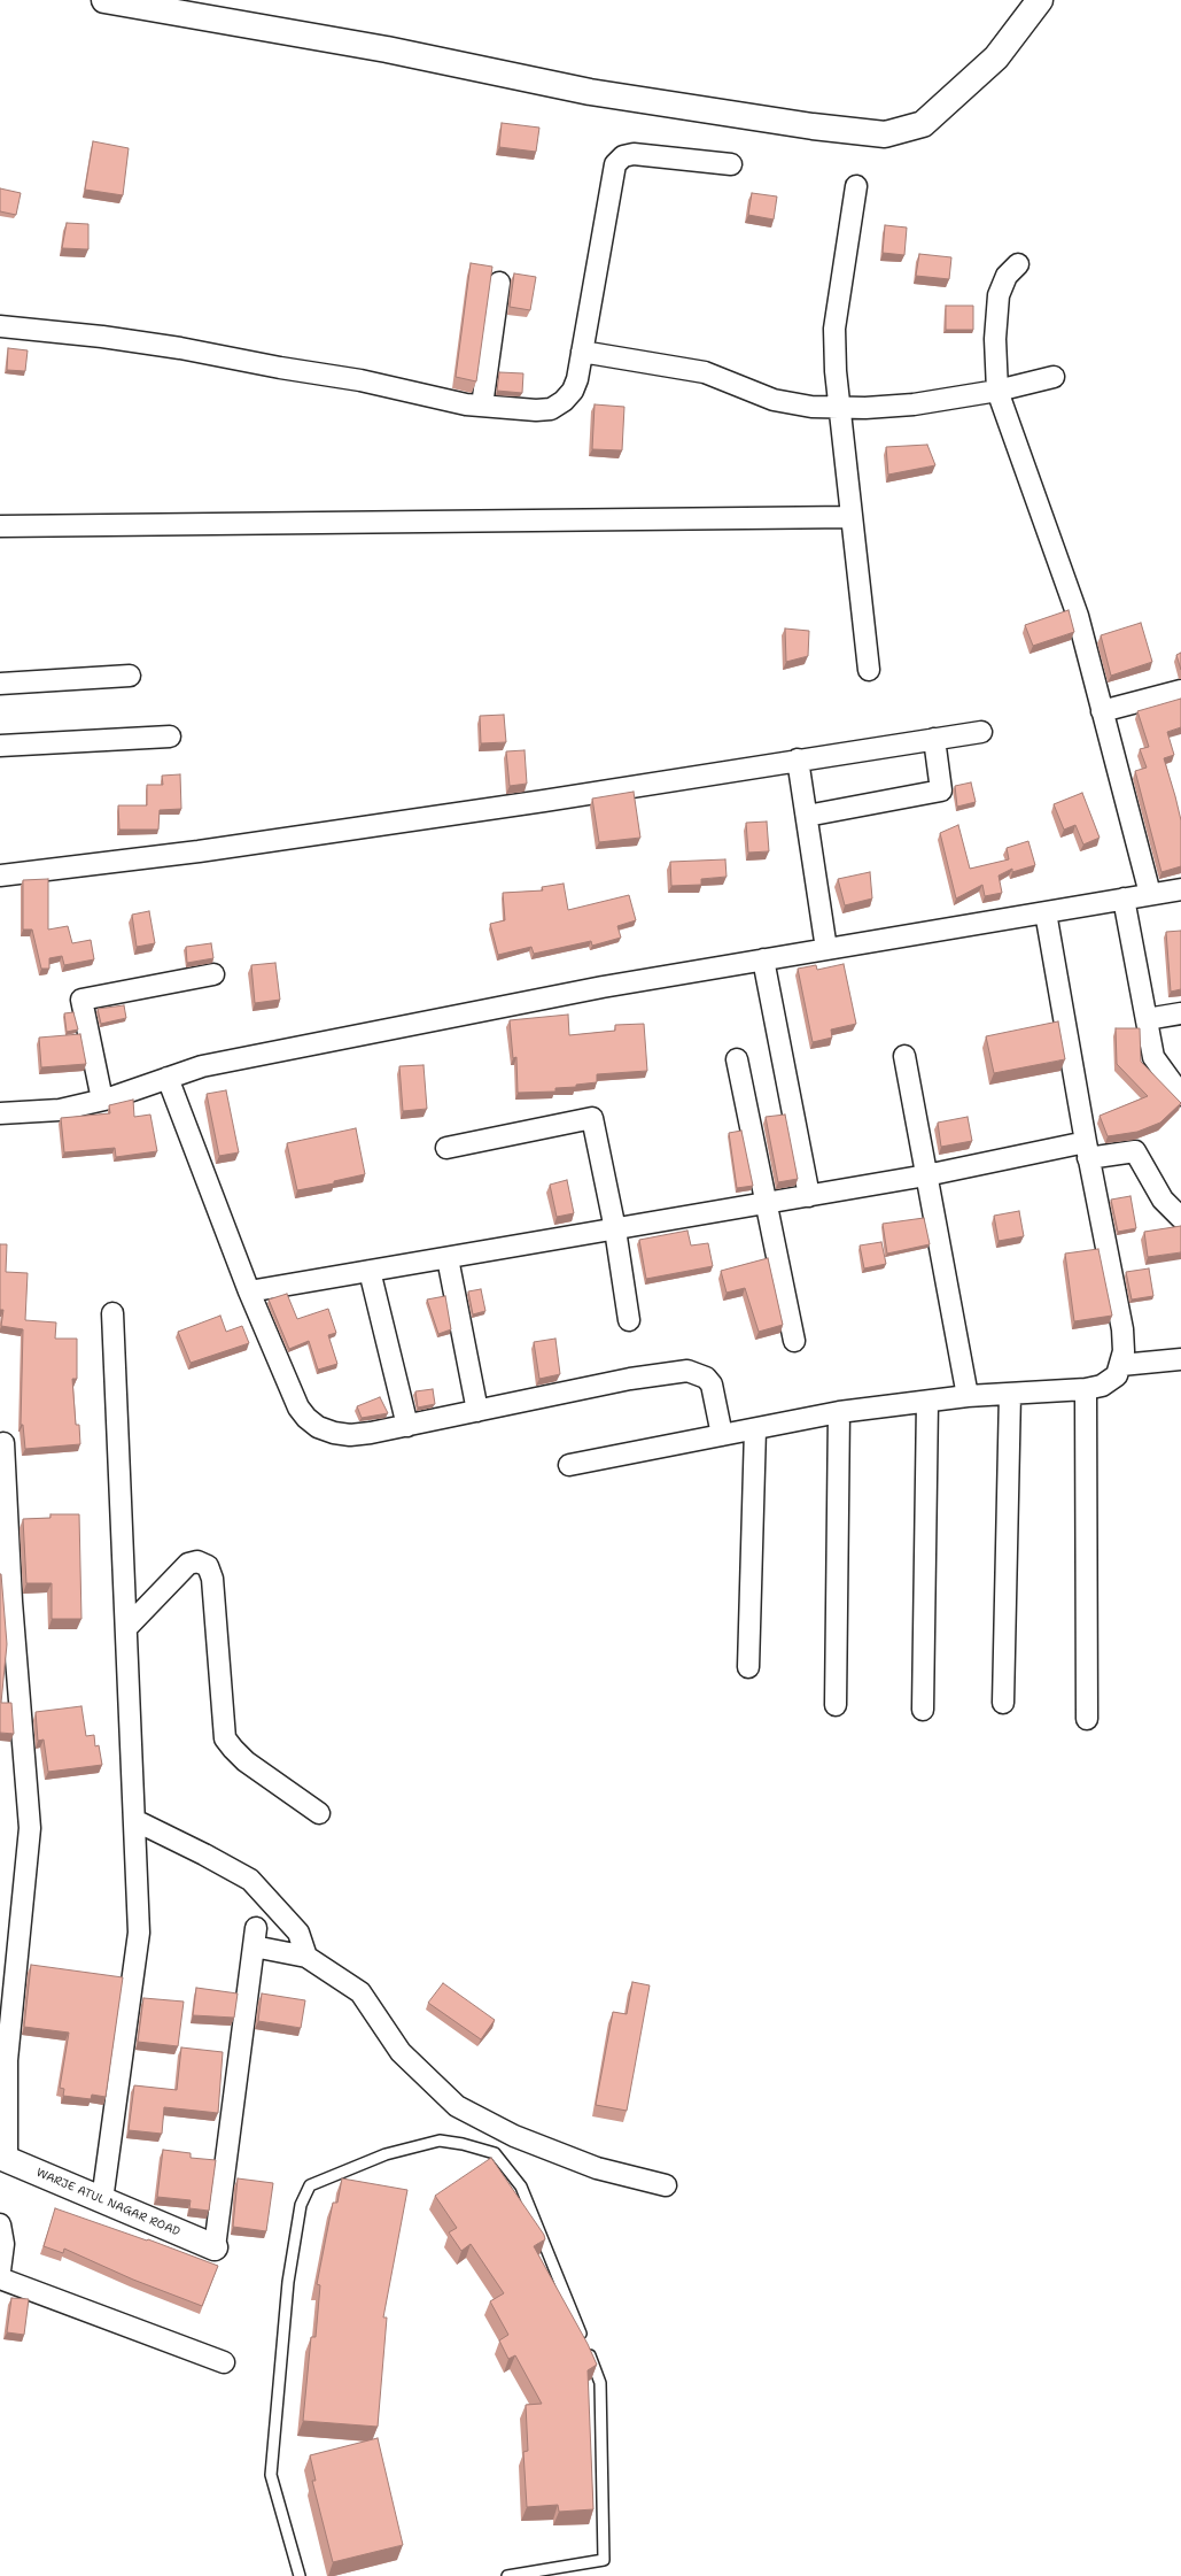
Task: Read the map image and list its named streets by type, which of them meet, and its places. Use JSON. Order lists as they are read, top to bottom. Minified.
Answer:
{"streets":{"street":["WARJE ATUL NAGAR ROAD"]}}
